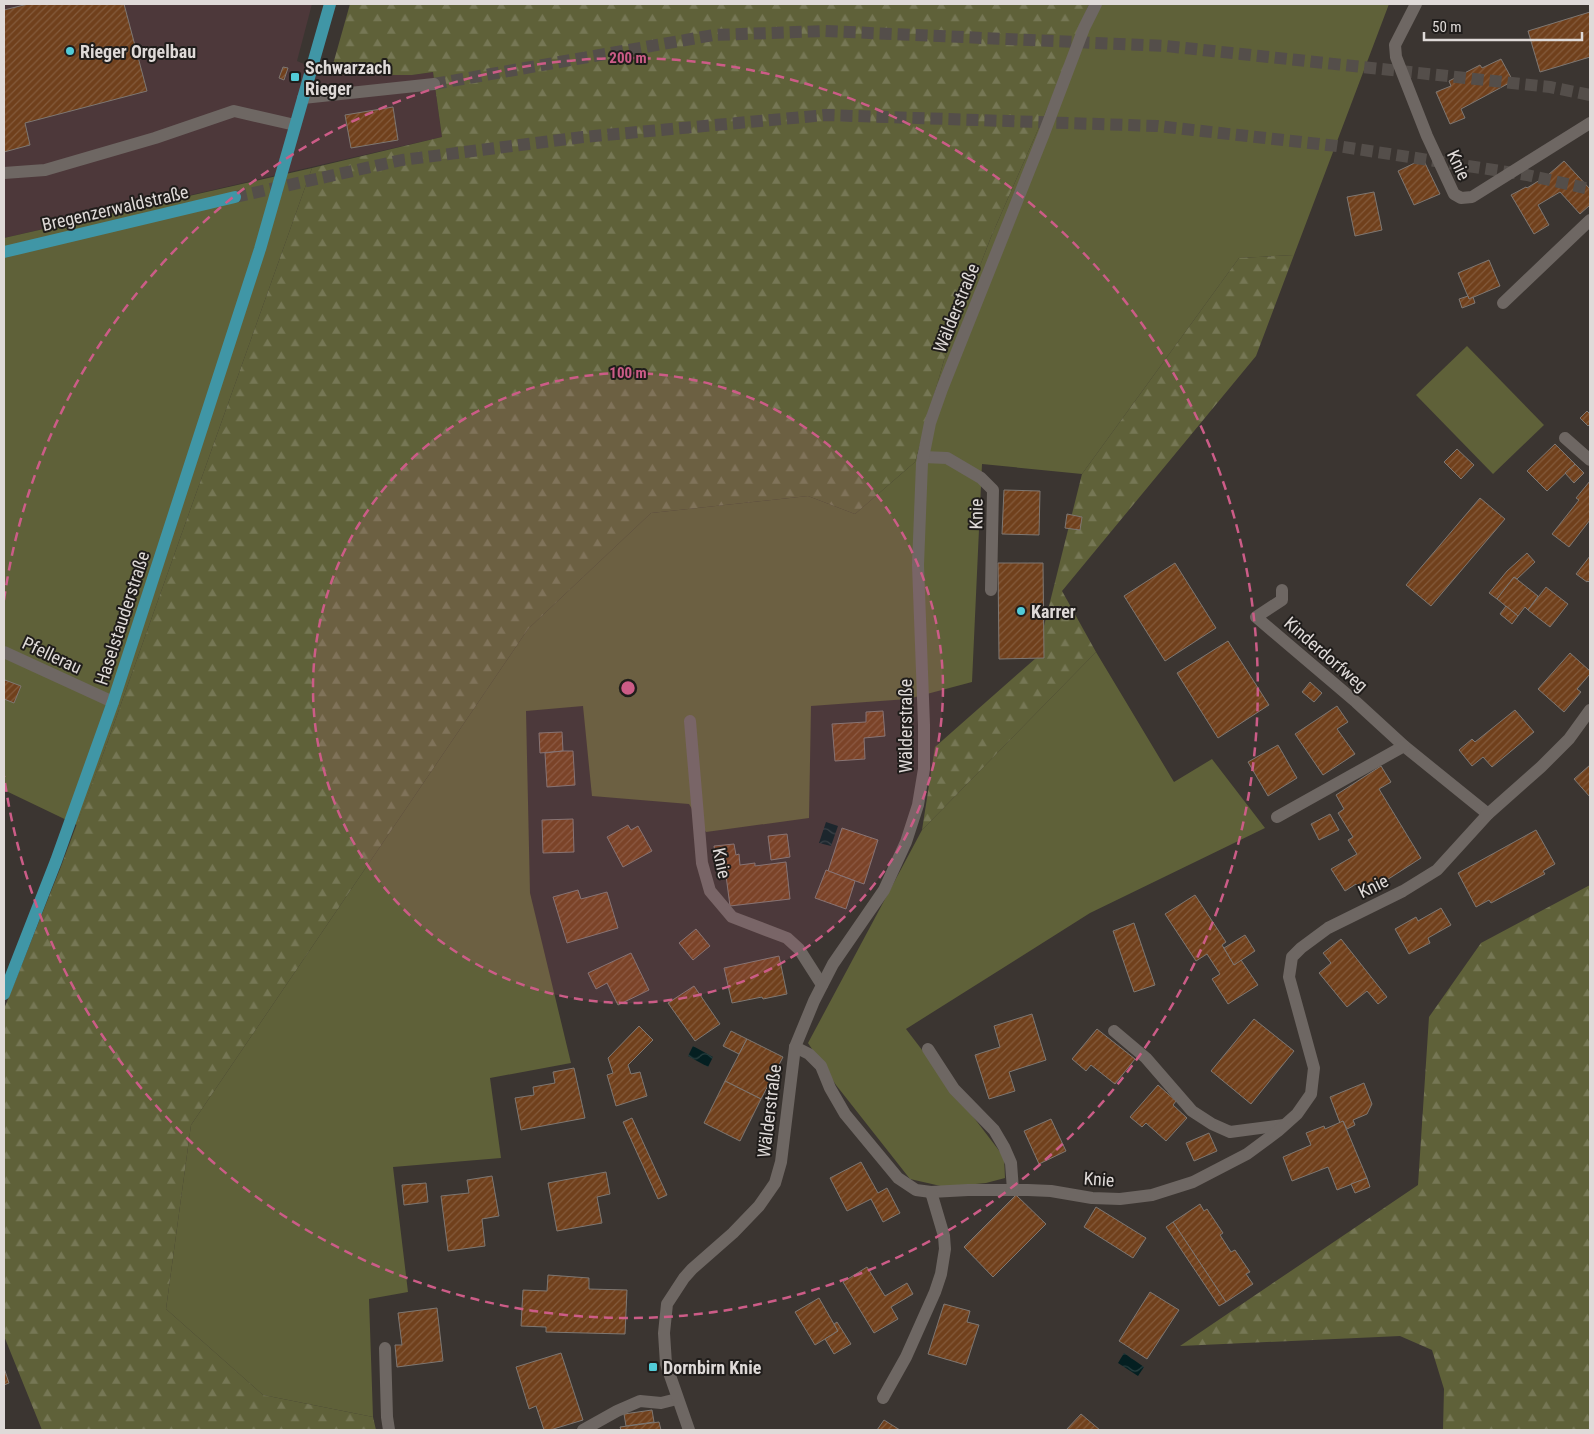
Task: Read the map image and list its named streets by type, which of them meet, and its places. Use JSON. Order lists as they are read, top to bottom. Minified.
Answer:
{"streets":{"main road":["Bregenzerwaldstraße","Haselstauderstraße"],"street":["Knie","Wälderstraße","Kinderdorfweg","Pfellerau"]},"crossings":[["Knie","Wälderstraße"],["Knie","Kinderdorfweg"],["Haselstauderstraße","Pfellerau"]],"places":{"other":["Rieger Orgelbau","Karrer"],"transit":["Schwarzach Rieger","Dornbirn Knie"]},"scale_bar":"50 m","rings":["200 m","100 m"]}
